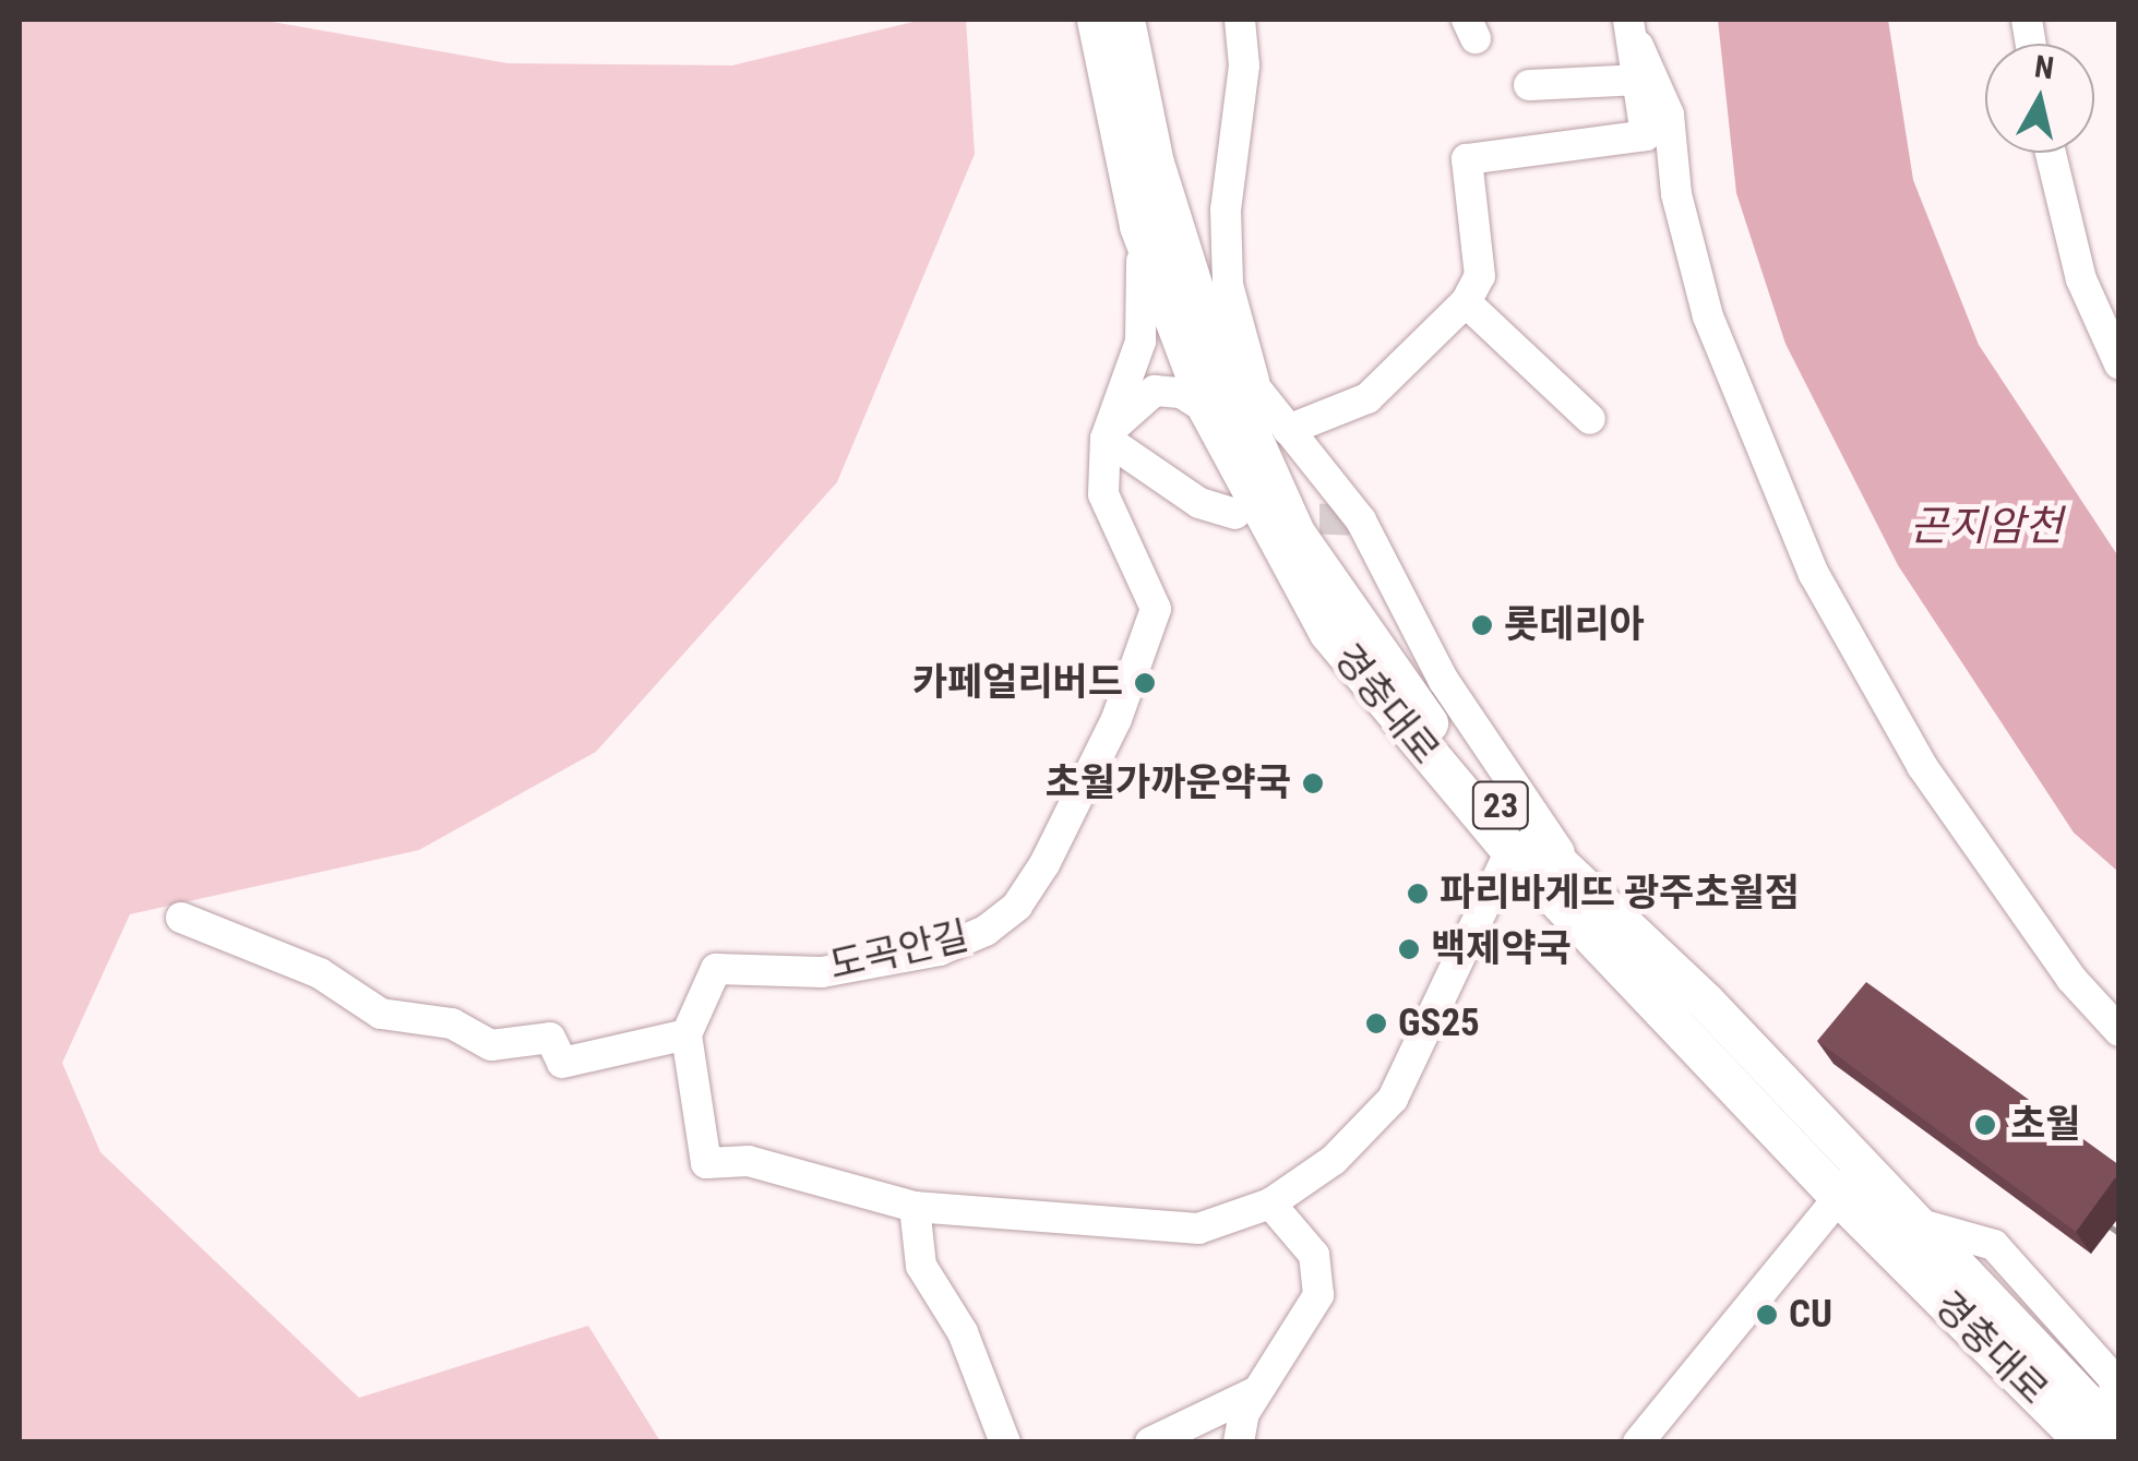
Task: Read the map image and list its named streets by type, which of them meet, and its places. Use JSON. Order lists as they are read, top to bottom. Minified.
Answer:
{"streets":{"main road":["경충대로","23"],"street":["도곡안길"]},"crossings":[["경충대로","도곡안길"]],"water":["곤지암천"],"places":["롯데리아","카페얼리버드","초월가까운약국","파리바게뜨 광주초월점","백제약국","GS25","초월","CU"],"north":"top"}
